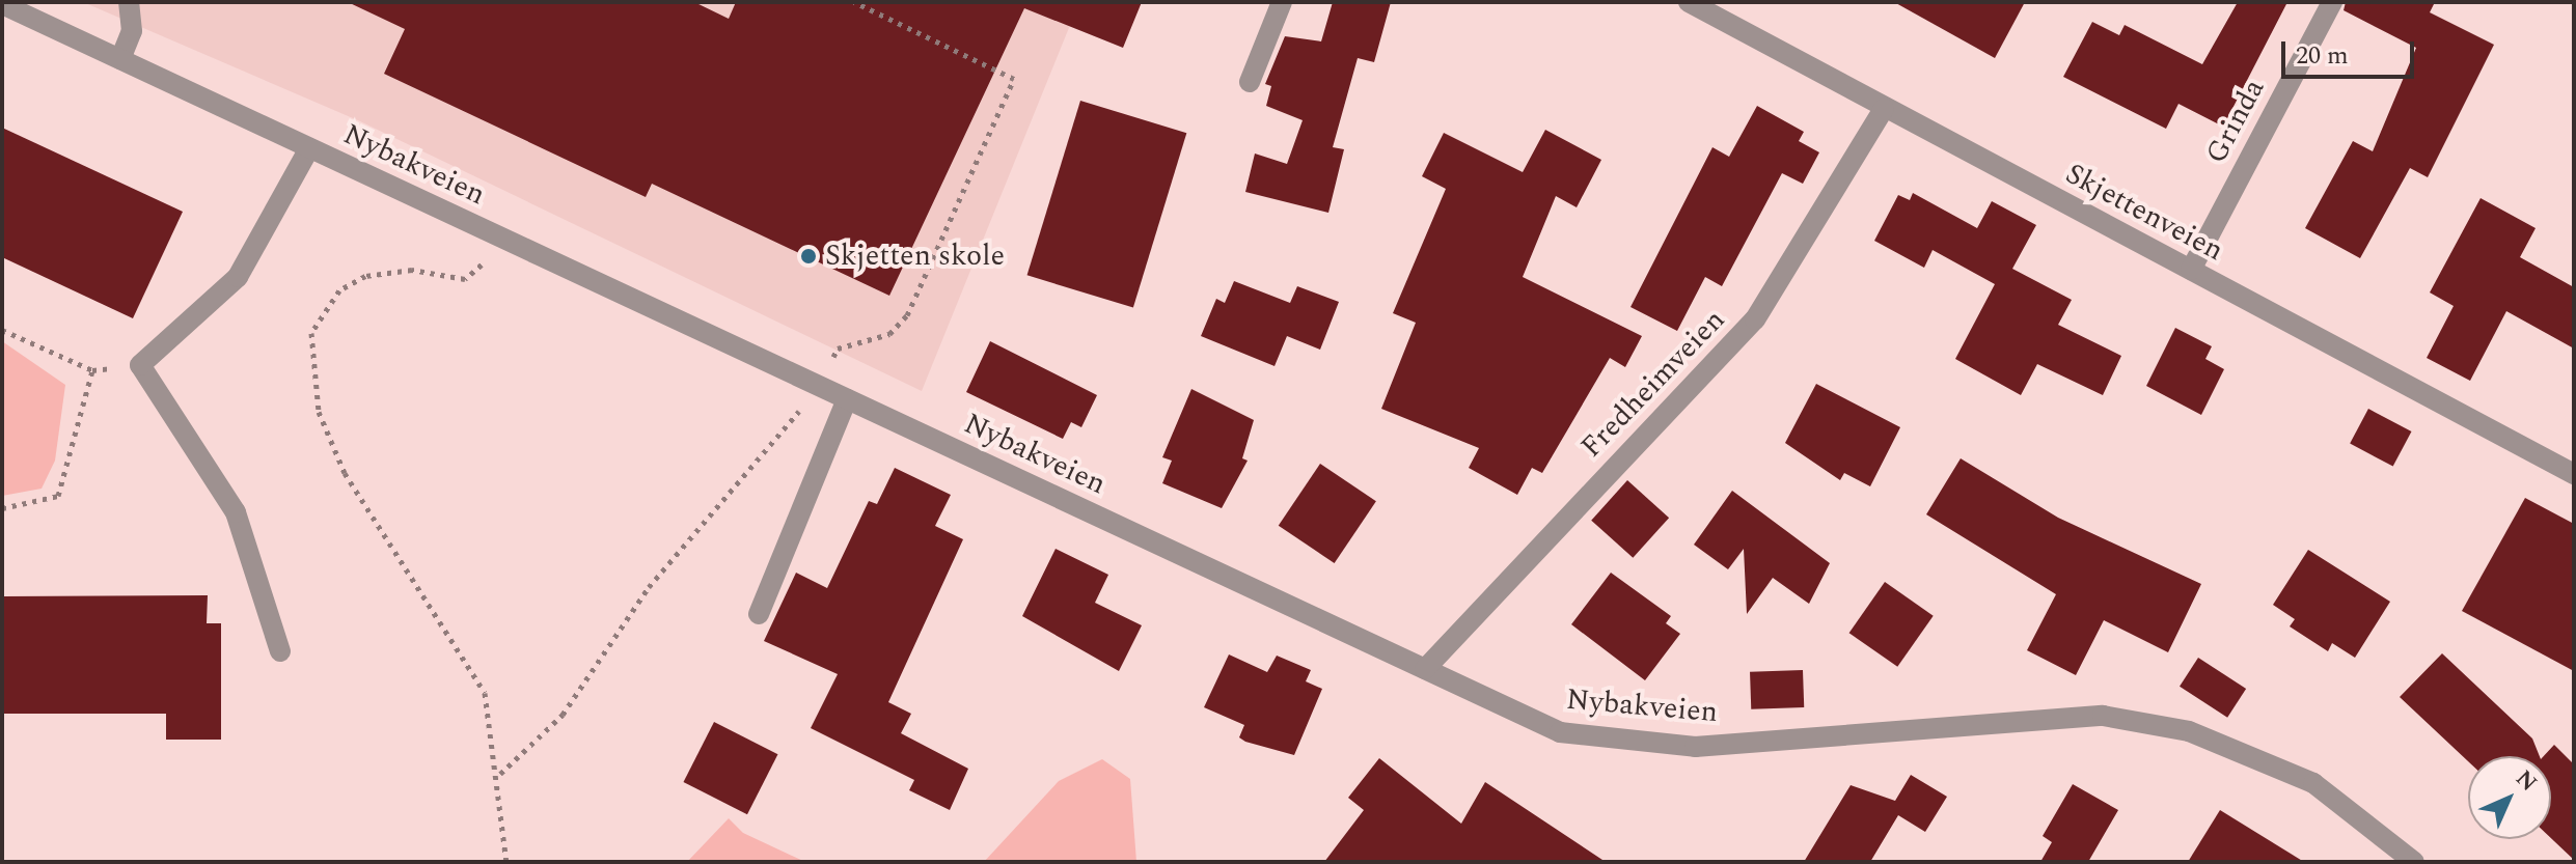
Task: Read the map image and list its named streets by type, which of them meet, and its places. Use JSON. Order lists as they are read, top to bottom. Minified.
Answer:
{"streets":{"street":["Grinda","Nybakveien","Skjettenveien","Fredheimveien"]},"crossings":[["Grinda","Skjettenveien"],["Nybakveien","Fredheimveien"],["Skjettenveien","Fredheimveien"]],"places":["Skjetten skole"],"scale_bar":"20 m","north":"top right"}
